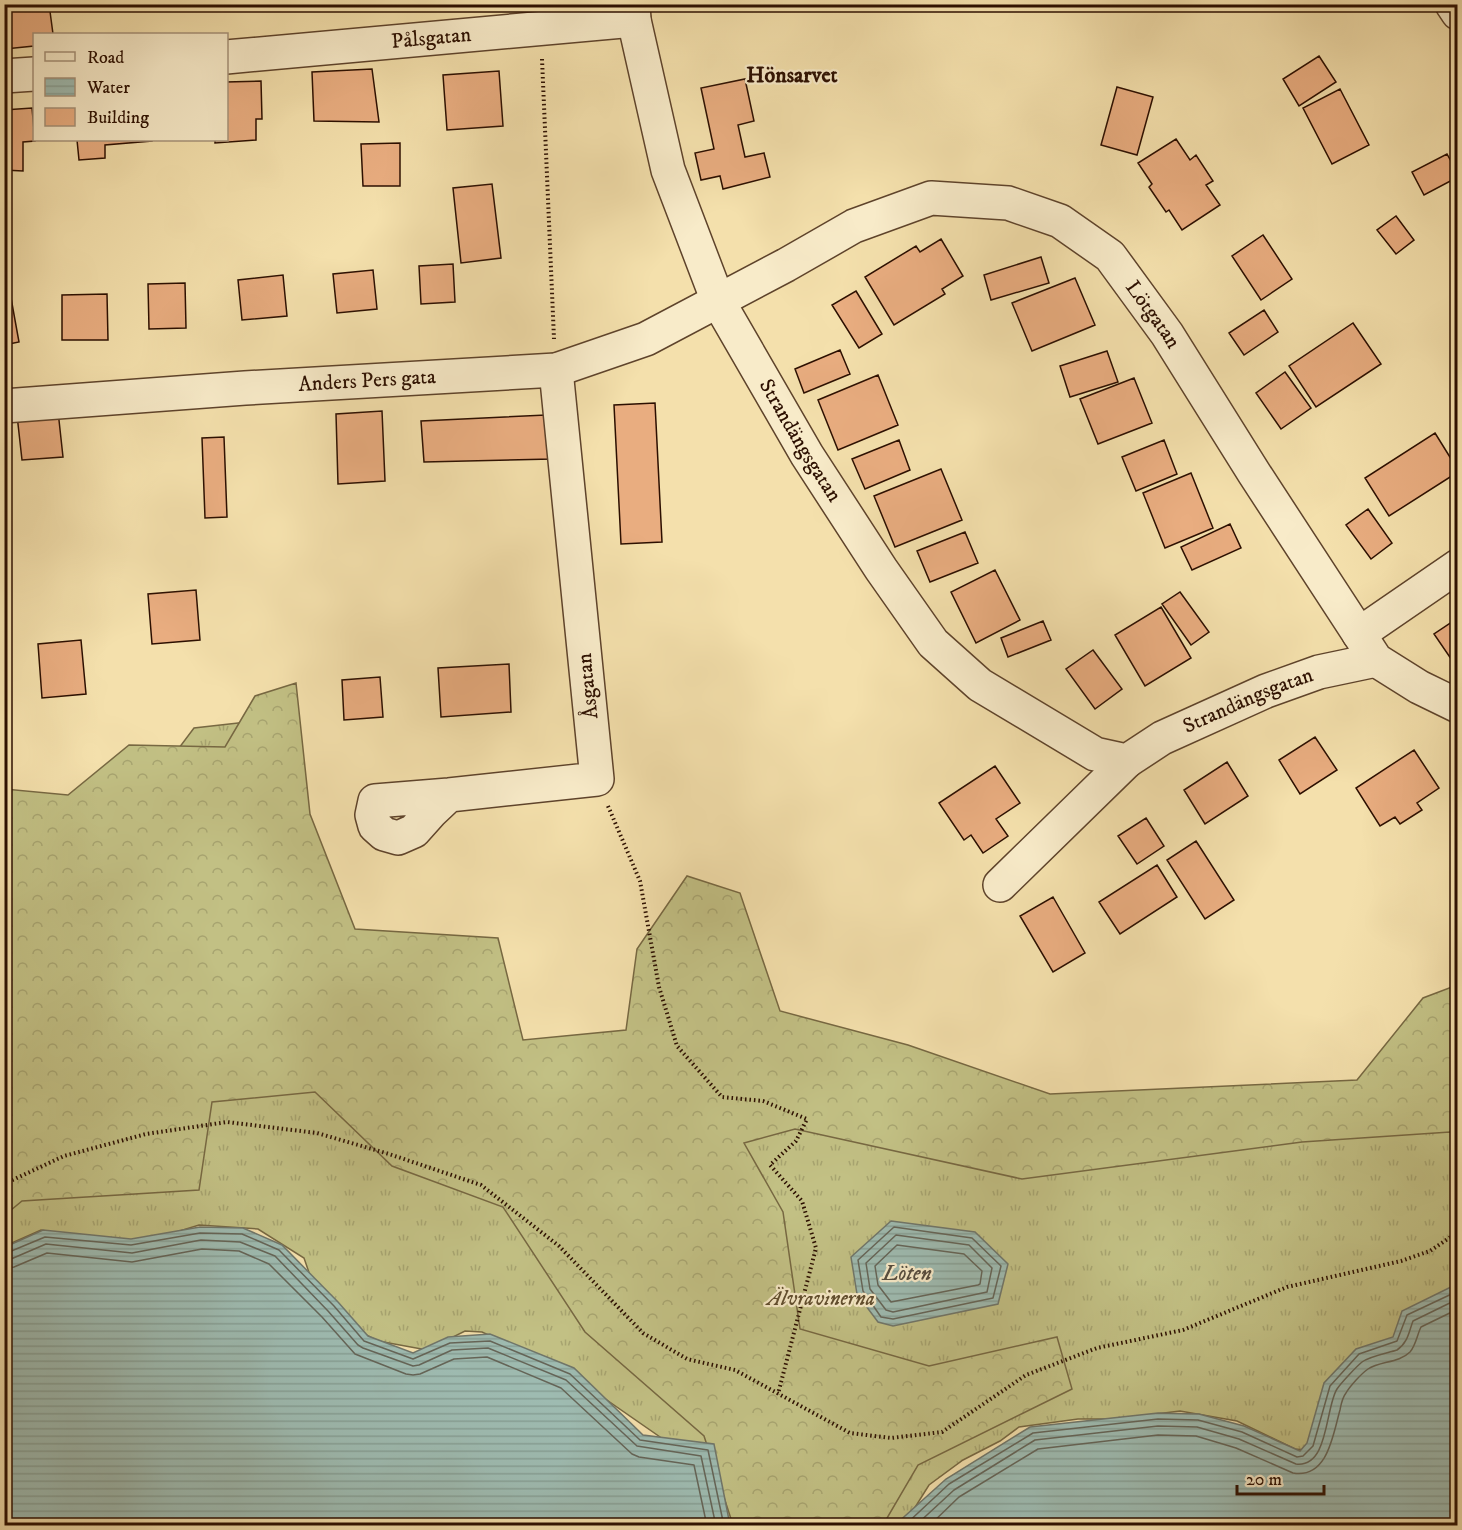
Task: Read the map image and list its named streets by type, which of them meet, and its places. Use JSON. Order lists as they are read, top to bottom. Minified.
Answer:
{"streets":{"street":["Pålsgatan","Lötgatan","Anders Pers gata","Strandängsgatan","Åsgatan"]},"crossings":[["Pålsgatan","Strandängsgatan"],["Lötgatan","Anders Pers gata"],["Lötgatan","Strandängsgatan"],["Anders Pers gata","Strandängsgatan"],["Anders Pers gata","Åsgatan"]],"districts":["Hönsarvet"],"water":["Löten"],"parks":["Älvravinerna"],"legend":["Road","Water","Building"],"scale_bar":"20 m"}
